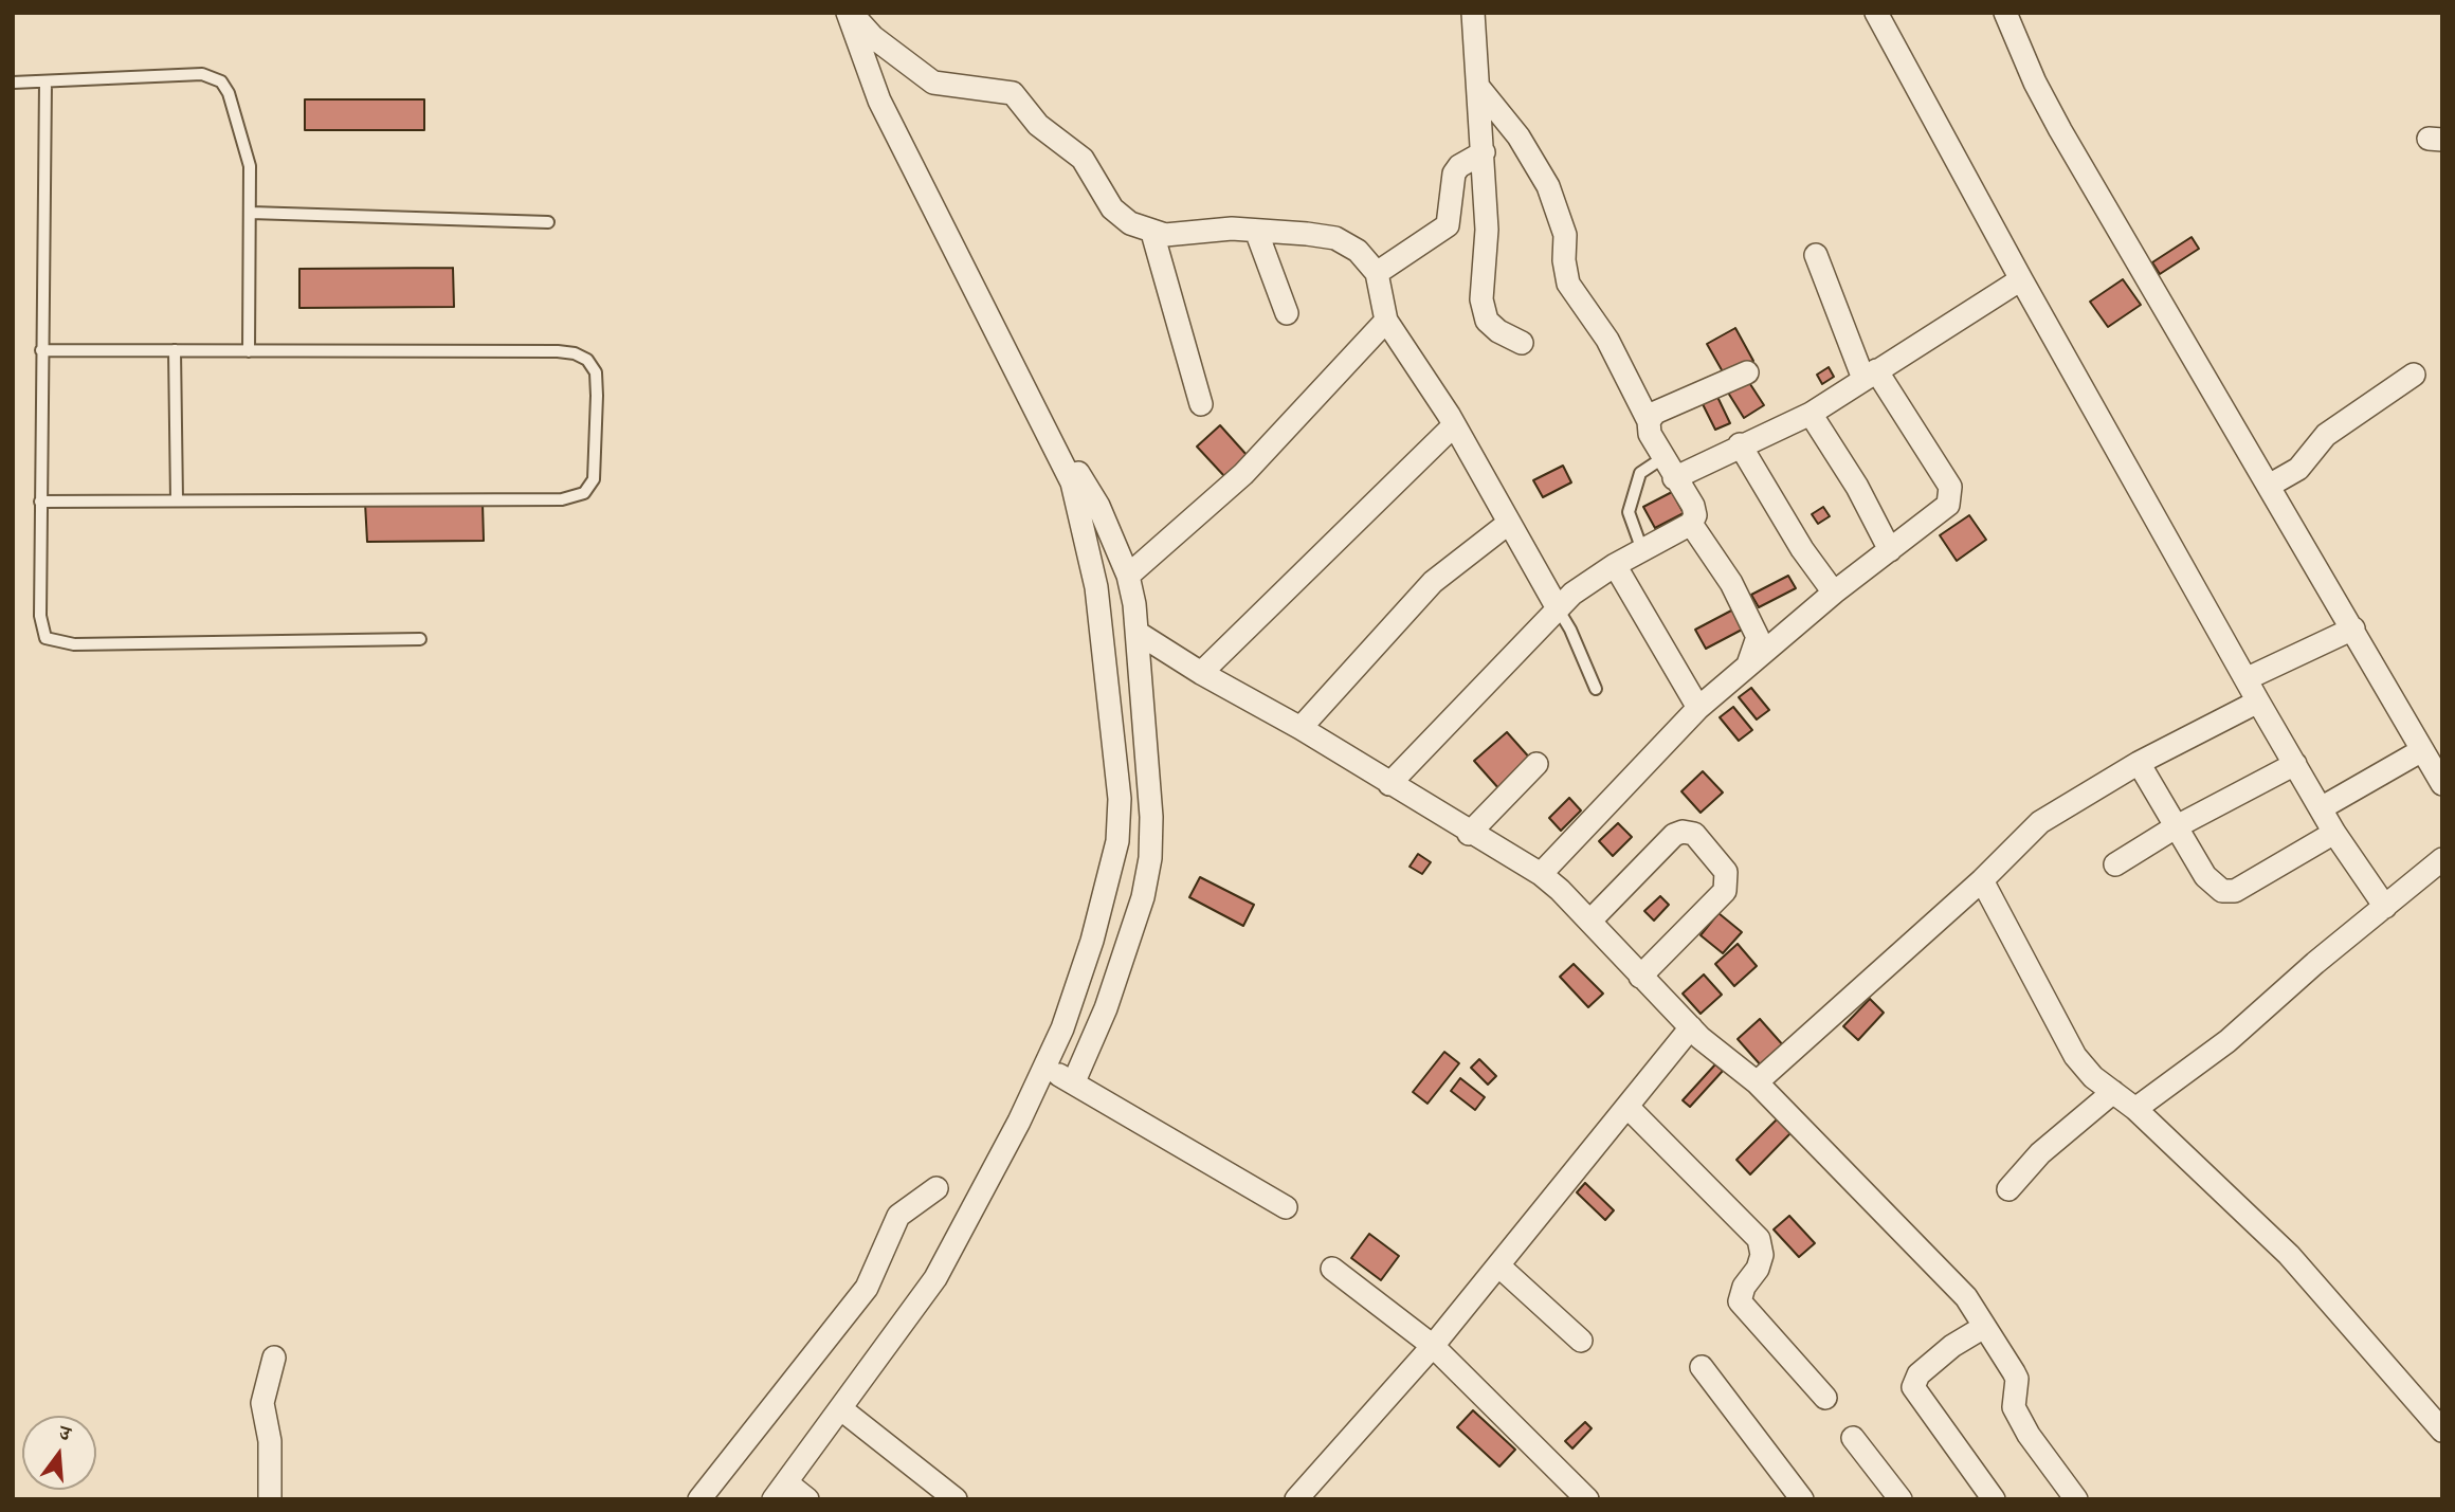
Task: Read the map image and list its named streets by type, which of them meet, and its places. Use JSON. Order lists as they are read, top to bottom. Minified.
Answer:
{"north":"top"}
